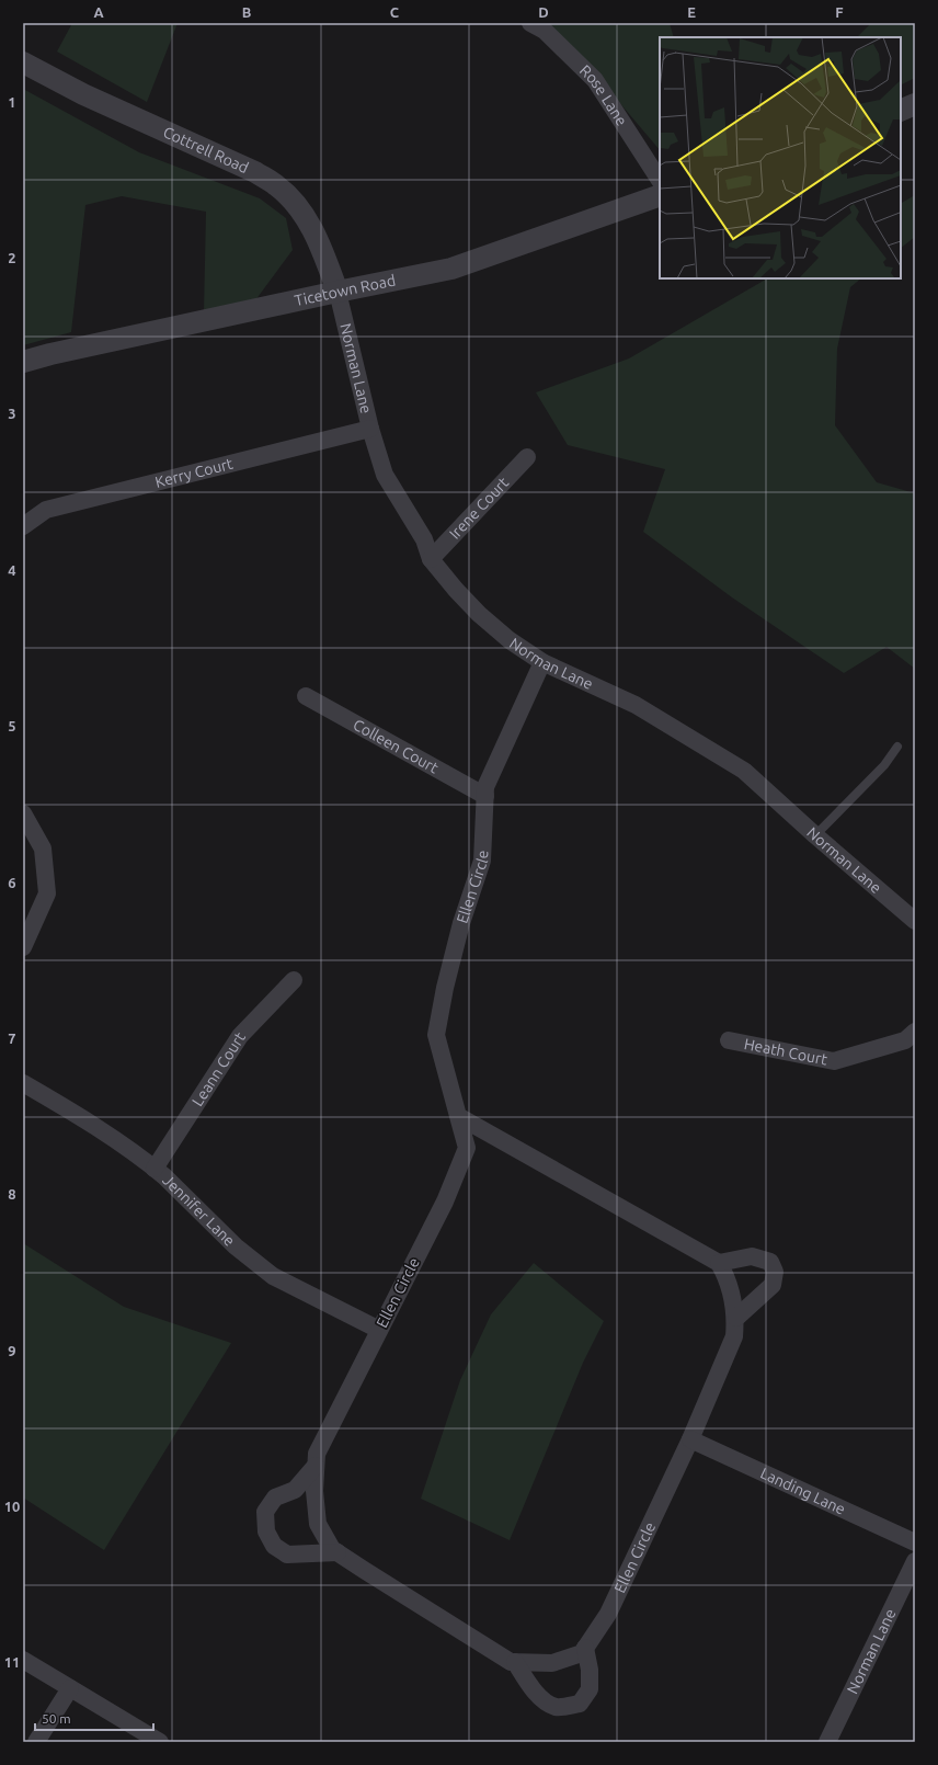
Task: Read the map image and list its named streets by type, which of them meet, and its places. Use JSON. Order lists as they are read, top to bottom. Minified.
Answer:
{"streets":{"street":["Rose Lane","Cottrell Road","Ticetown Road","Norman Lane","Kerry Court","Irene Court","Colleen Court","Ellen Circle","Heath Court","Leann Court","Jennifer Lane","Landing Lane"]},"crossings":[["Cottrell Road","Ticetown Road"],["Cottrell Road","Norman Lane"],["Ticetown Road","Norman Lane"],["Norman Lane","Kerry Court"],["Norman Lane","Irene Court"],["Norman Lane","Ellen Circle"],["Colleen Court","Ellen Circle"],["Ellen Circle","Jennifer Lane"],["Ellen Circle","Landing Lane"],["Leann Court","Jennifer Lane"]],"scale_bar":"50 m","grid":{"columns":["A","B","C","D","E","F"],"rows":["1","2","3","4","5","6","7","8","9","10","11"]}}
